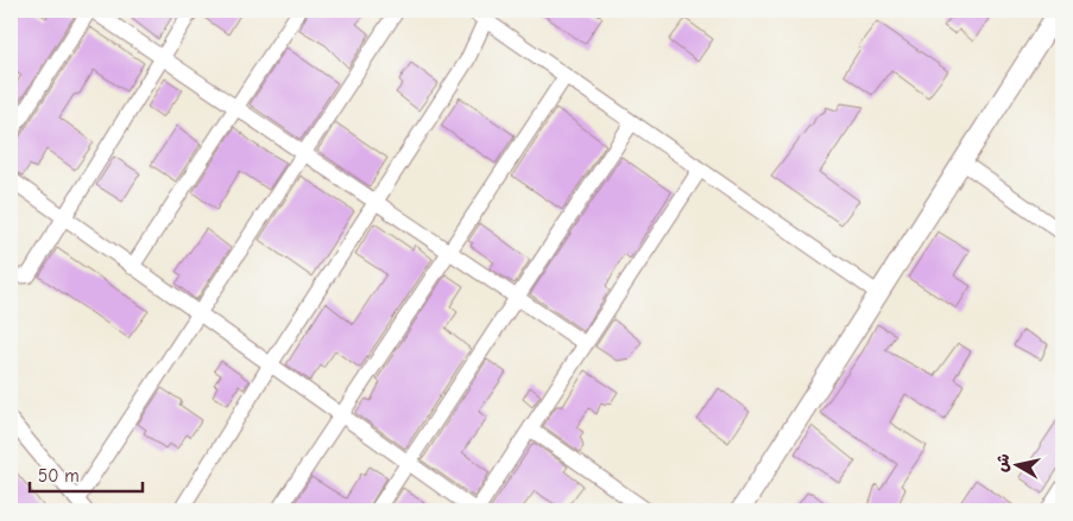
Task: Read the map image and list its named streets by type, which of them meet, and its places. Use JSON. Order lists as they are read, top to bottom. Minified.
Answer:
{"scale_bar":"50 m","north":"left"}
